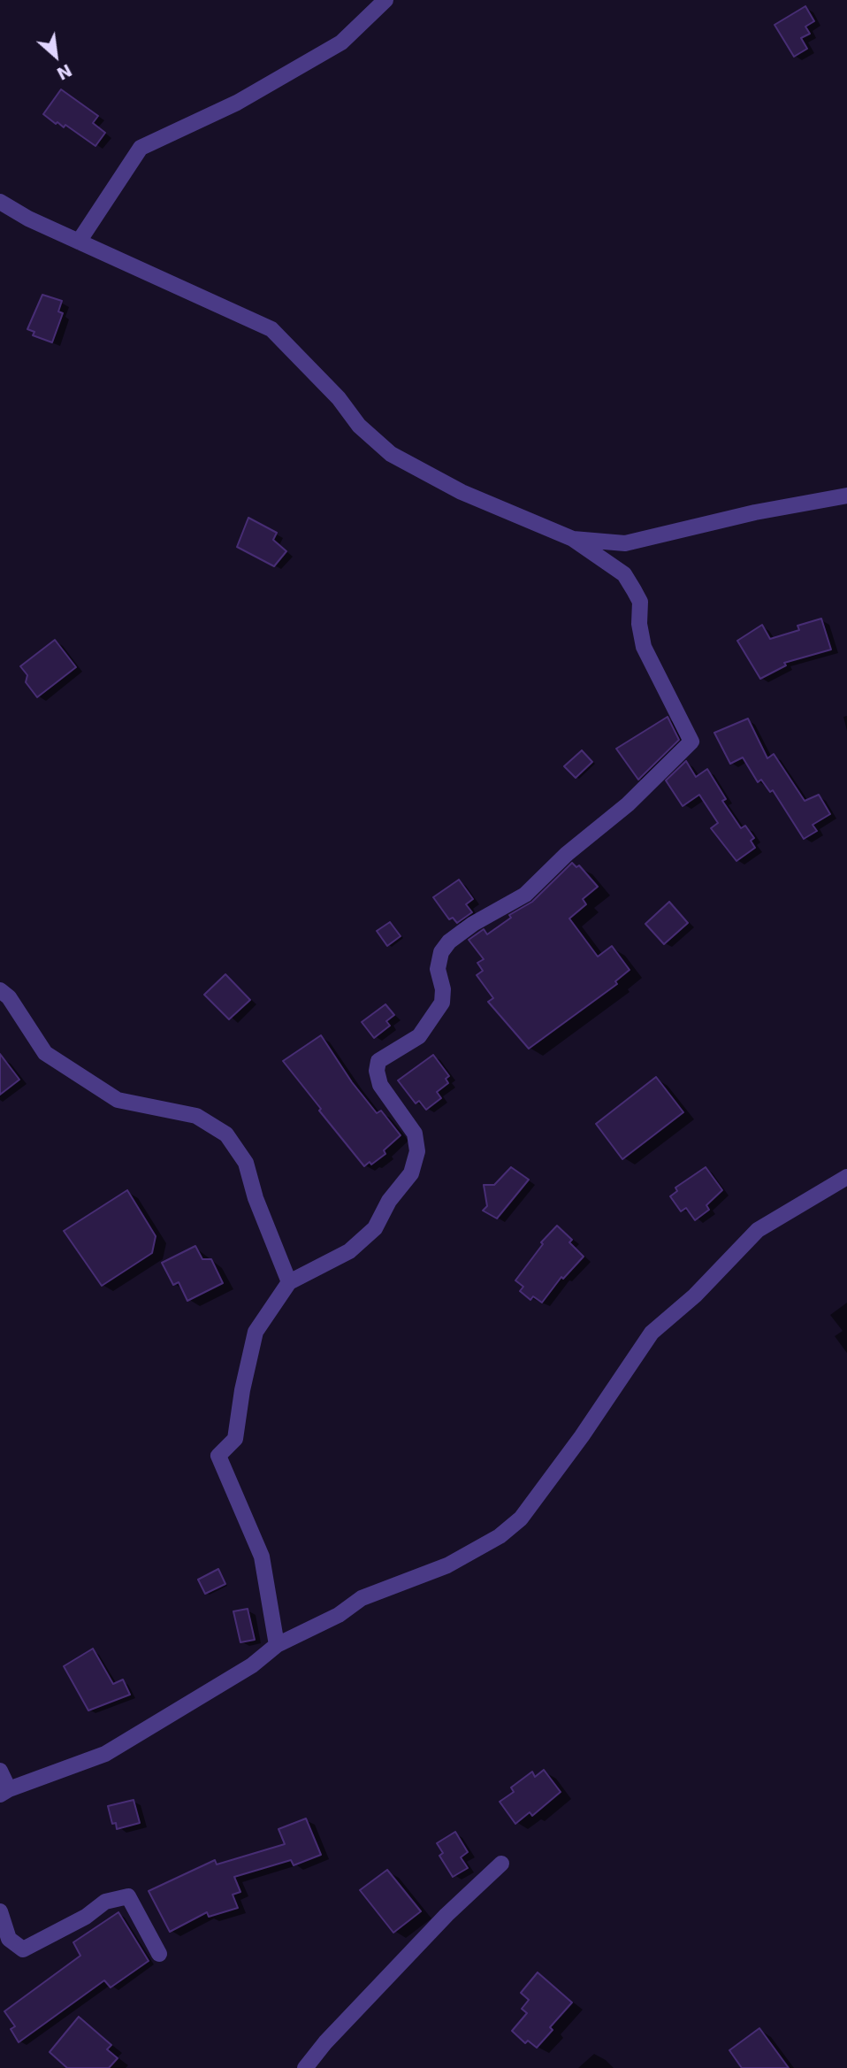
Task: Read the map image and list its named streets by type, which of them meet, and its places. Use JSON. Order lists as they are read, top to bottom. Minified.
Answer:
{"north":"bottom right"}
